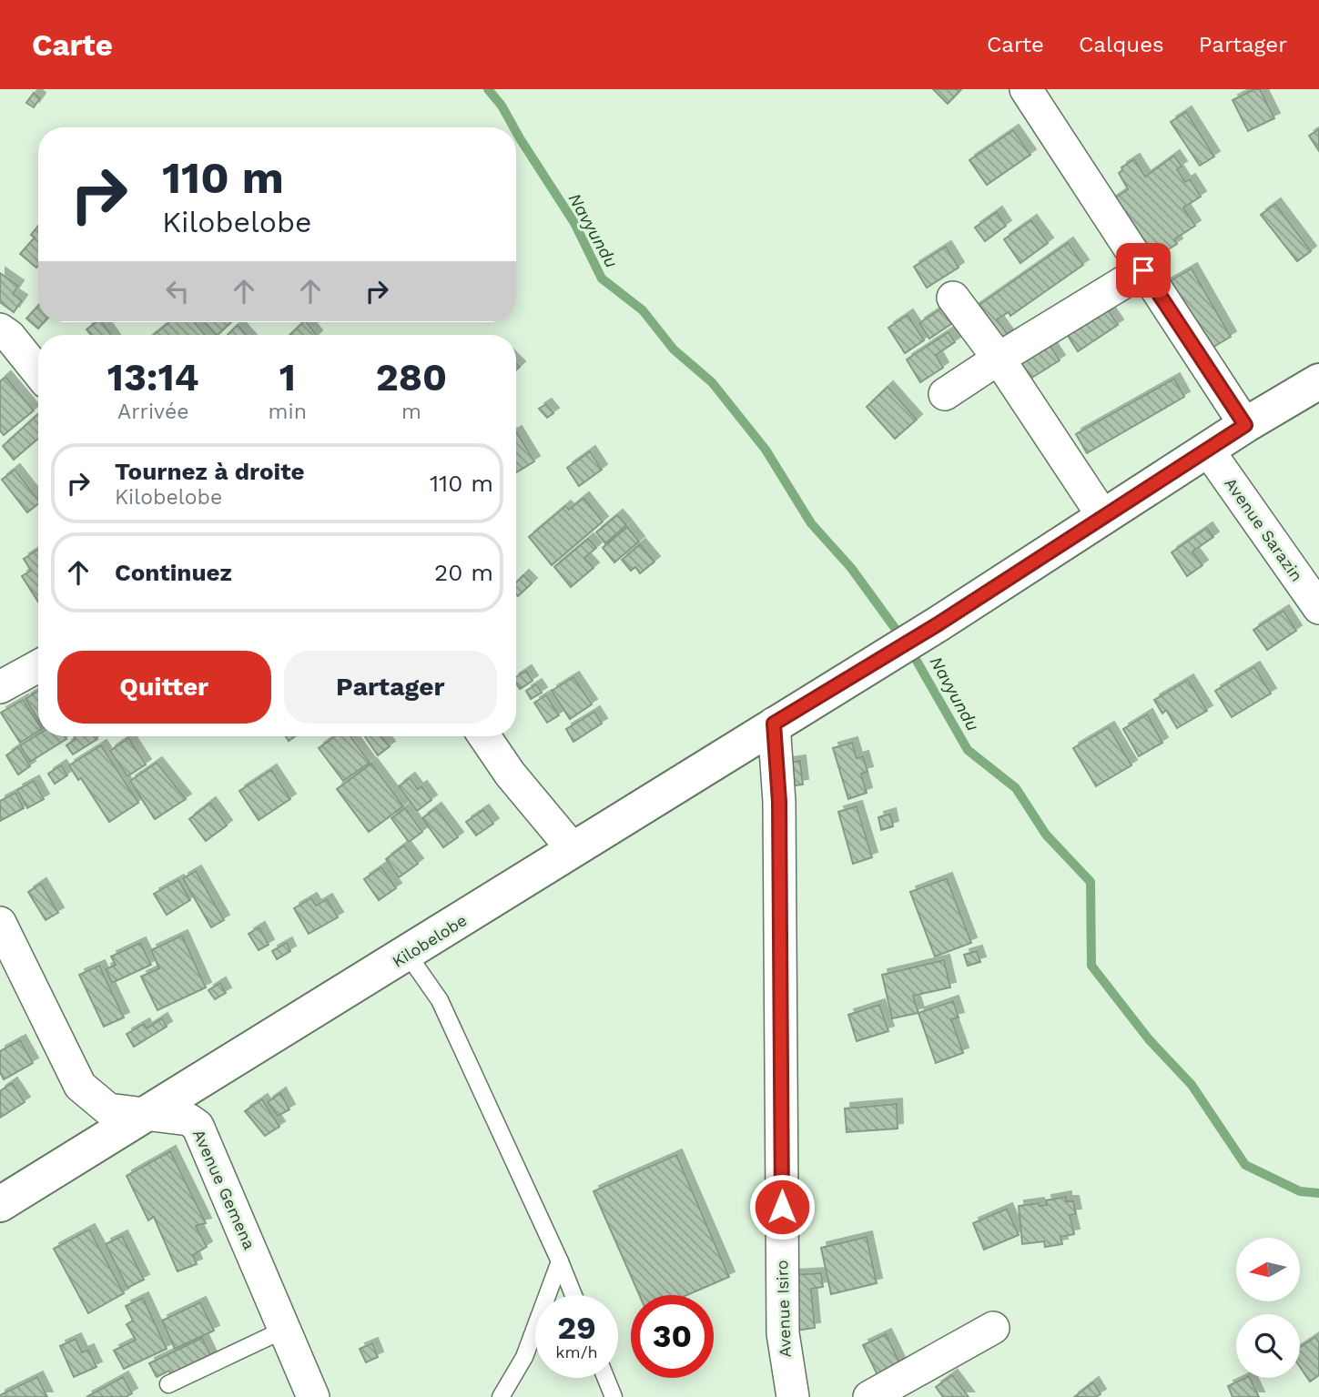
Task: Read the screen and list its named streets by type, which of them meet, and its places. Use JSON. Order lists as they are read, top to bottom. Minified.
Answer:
{"streets":{"street":["Avenue Sarazin","Kilobelobe","Avenue Gemena","Avenue Isiro"]},"crossings":[["Avenue Sarazin","Kilobelobe"],["Kilobelobe","Avenue Gemena"],["Kilobelobe","Avenue Isiro"]],"water":["Navyundu"],"north":"left","page":{"header":"Carte","nav":["Carte","Calques","Partager"],"turn":["110 m","Kilobelobe"],"eta":["13:14","Arrivée","1","min","280","m"],"list":[{"name":"Tournez à droite","note":"Kilobelobe","value":"110 m"},{"name":"Continuez","value":"20 m"}],"buttons":["Quitter","Partager"],"speed":"29 km/h","limit":"30"}}
